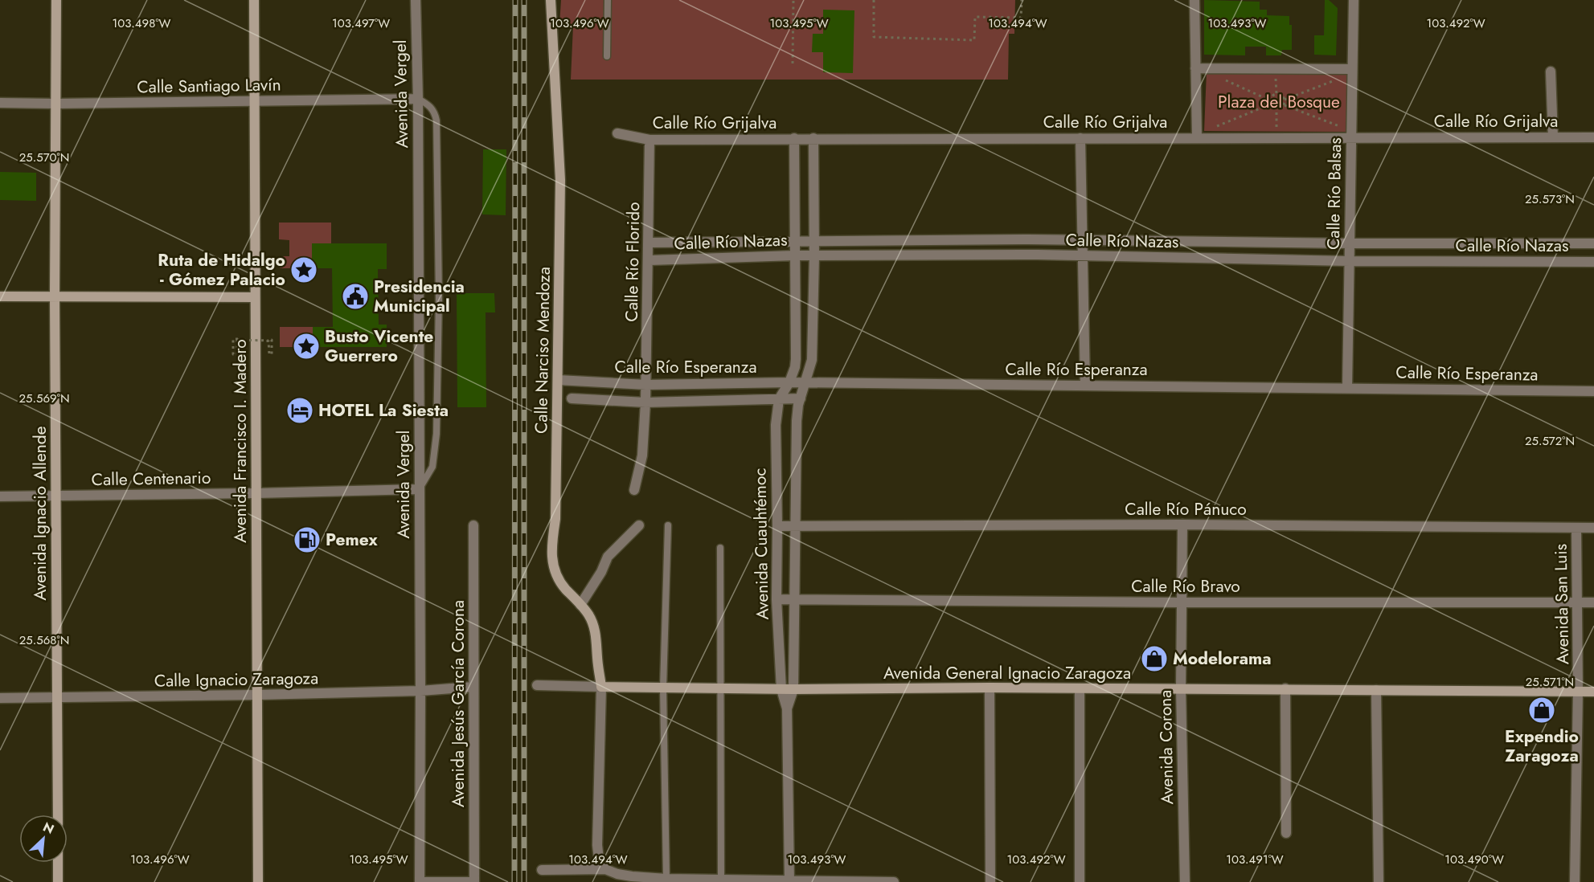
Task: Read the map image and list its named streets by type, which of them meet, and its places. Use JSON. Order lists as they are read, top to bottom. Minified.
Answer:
{"streets":{"main road":["Calle Narciso Mendoza","Avenida Francisco I. Madero","Avenida Ignacio Allende","Avenida General Ignacio Zaragoza"],"street":["Calle Santiago Lavín","Avenida Vergel","Calle Río Grijalva","Calle Río Balsas","Calle Río Nazas","Calle Río Florido","Calle Río Esperanza","Calle Centenario","Calle Río Pánuco","Avenida Cuauhtémoc","Calle Río Bravo","Avenida San Luis","Calle Ignacio Zaragoza","Avenida Jesús García Corona","Avenida Corona"]},"crossings":[["Calle Santiago Lavín","Avenida Vergel"],["Calle Santiago Lavín","Avenida Francisco I. Madero"],["Calle Santiago Lavín","Avenida Ignacio Allende"],["Avenida Vergel","Calle Centenario"],["Avenida Vergel","Calle Ignacio Zaragoza"],["Calle Río Grijalva","Calle Río Balsas"],["Calle Río Grijalva","Calle Río Florido"],["Calle Río Grijalva","Avenida Cuauhtémoc"],["Calle Río Balsas","Calle Río Nazas"],["Calle Río Balsas","Calle Río Esperanza"],["Calle Río Nazas","Calle Río Florido"],["Calle Río Nazas","Avenida Cuauhtémoc"],["Calle Río Florido","Calle Río Esperanza"],["Calle Narciso Mendoza","Calle Río Esperanza"],["Calle Narciso Mendoza","Avenida General Ignacio Zaragoza"],["Calle Río Esperanza","Avenida Cuauhtémoc"],["Avenida Francisco I. Madero","Calle Centenario"],["Avenida Francisco I. Madero","Calle Ignacio Zaragoza"],["Calle Centenario","Avenida Ignacio Allende"],["Calle Río Pánuco","Avenida Cuauhtémoc"],["Calle Río Pánuco","Avenida San Luis"],["Calle Río Pánuco","Avenida Corona"],["Avenida Ignacio Allende","Calle Ignacio Zaragoza"],["Avenida Cuauhtémoc","Calle Río Bravo"],["Avenida Cuauhtémoc","Avenida General Ignacio Zaragoza"],["Calle Río Bravo","Avenida San Luis"],["Calle Río Bravo","Avenida Corona"],["Avenida San Luis","Avenida General Ignacio Zaragoza"],["Avenida General Ignacio Zaragoza","Avenida Corona"],["Calle Ignacio Zaragoza","Avenida Jesús García Corona"]],"parks":["Plaza del Bosque"],"places":{"place":["Ruta de Hidalgo - Gómez Palacio","Busto Vicente Guerrero"],"public building":["Presidencia Municipal"],"hotel":["HOTEL La Siesta"],"fuel station":["Pemex"],"shop":["Modelorama","Expendio Zaragoza"]},"north":"top right","coordinates":["103.498°W","103.497°W","103.496°W","103.495°W","103.494°W","103.493°W","103.492°W","25.570°N","25.573°N","25.569°N","25.572°N","25.568°N","25.571°N","103.491°W","103.490°W"]}
